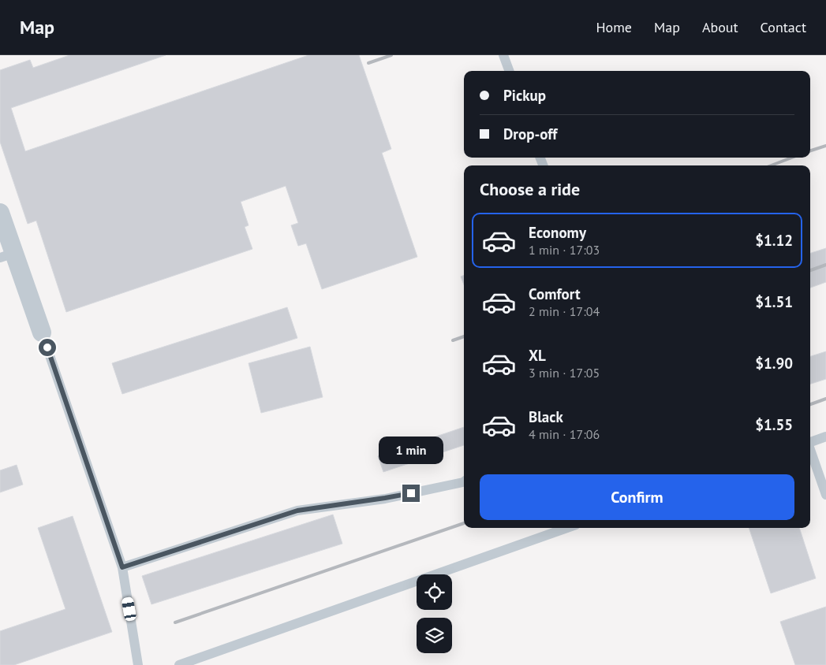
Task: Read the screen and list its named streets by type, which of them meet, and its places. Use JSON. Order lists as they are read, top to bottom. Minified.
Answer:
{"page":{"header":"Map","nav":["Home","Map","About","Contact"],"banner":["Pickup","Drop-off"],"heading":"Choose a ride","list":[{"name":"Economy","note":"1 min · 17:03","value":"$1.12"},{"name":"Comfort","note":"2 min · 17:04","value":"$1.51"},{"name":"XL","note":"3 min · 17:05","value":"$1.90"},{"name":"Black","note":"4 min · 17:06","value":"$1.55"}],"bubble":"1 min","buttons":"Confirm"}}
